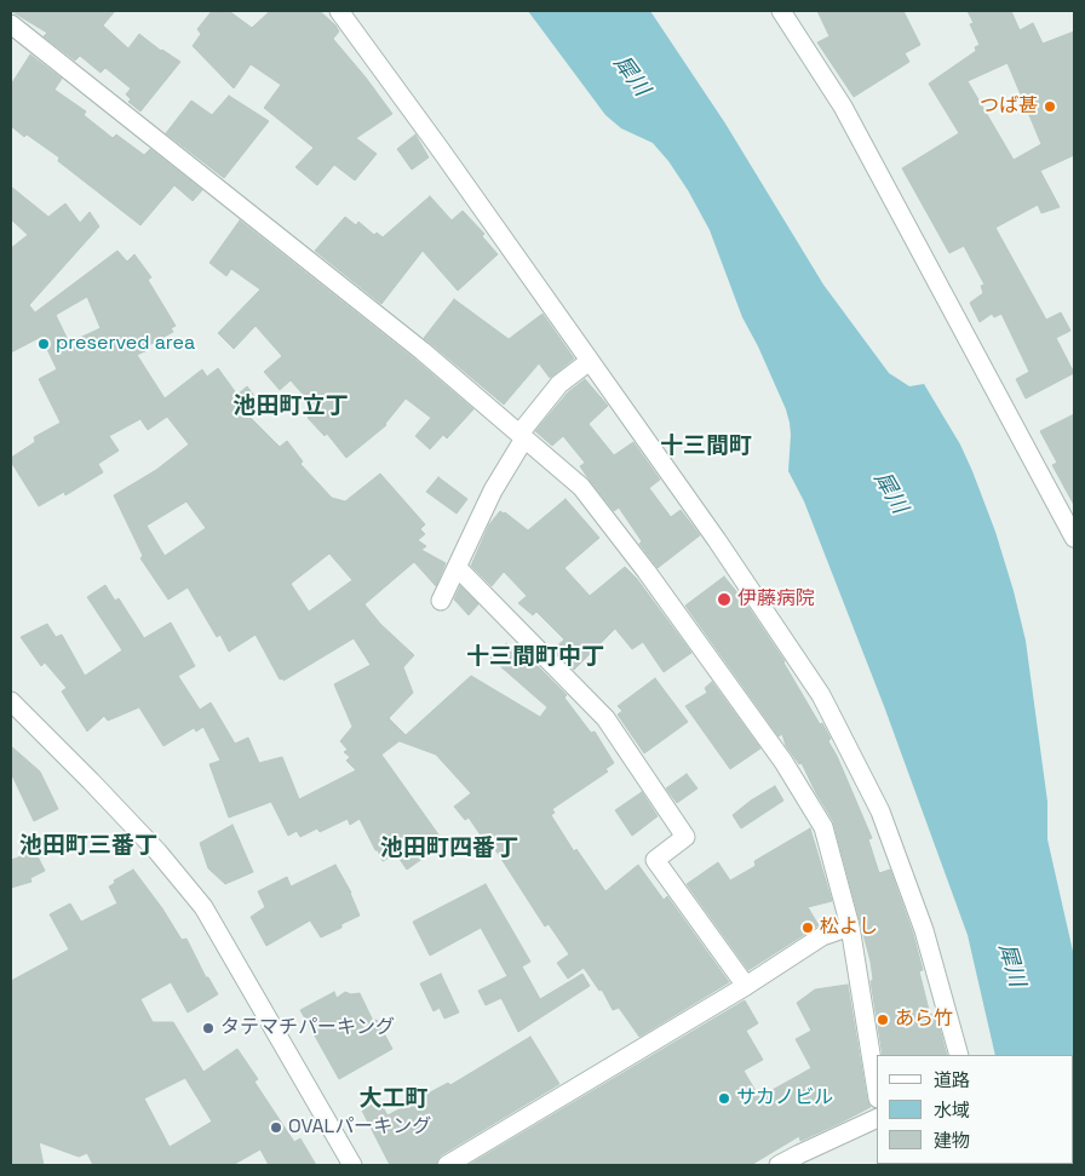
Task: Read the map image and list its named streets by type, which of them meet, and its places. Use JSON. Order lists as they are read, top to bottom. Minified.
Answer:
{"districts":["池田町立丁","十三間町","十三間町中丁","池田町三番丁","池田町四番丁","大工町"],"water":["犀川"],"places":["つば甚","preserved area","伊藤病院","松よし","あら竹","タテマチパーキング","サカノビル","OVALパーキング"],"legend":["道路","水域","建物"]}
